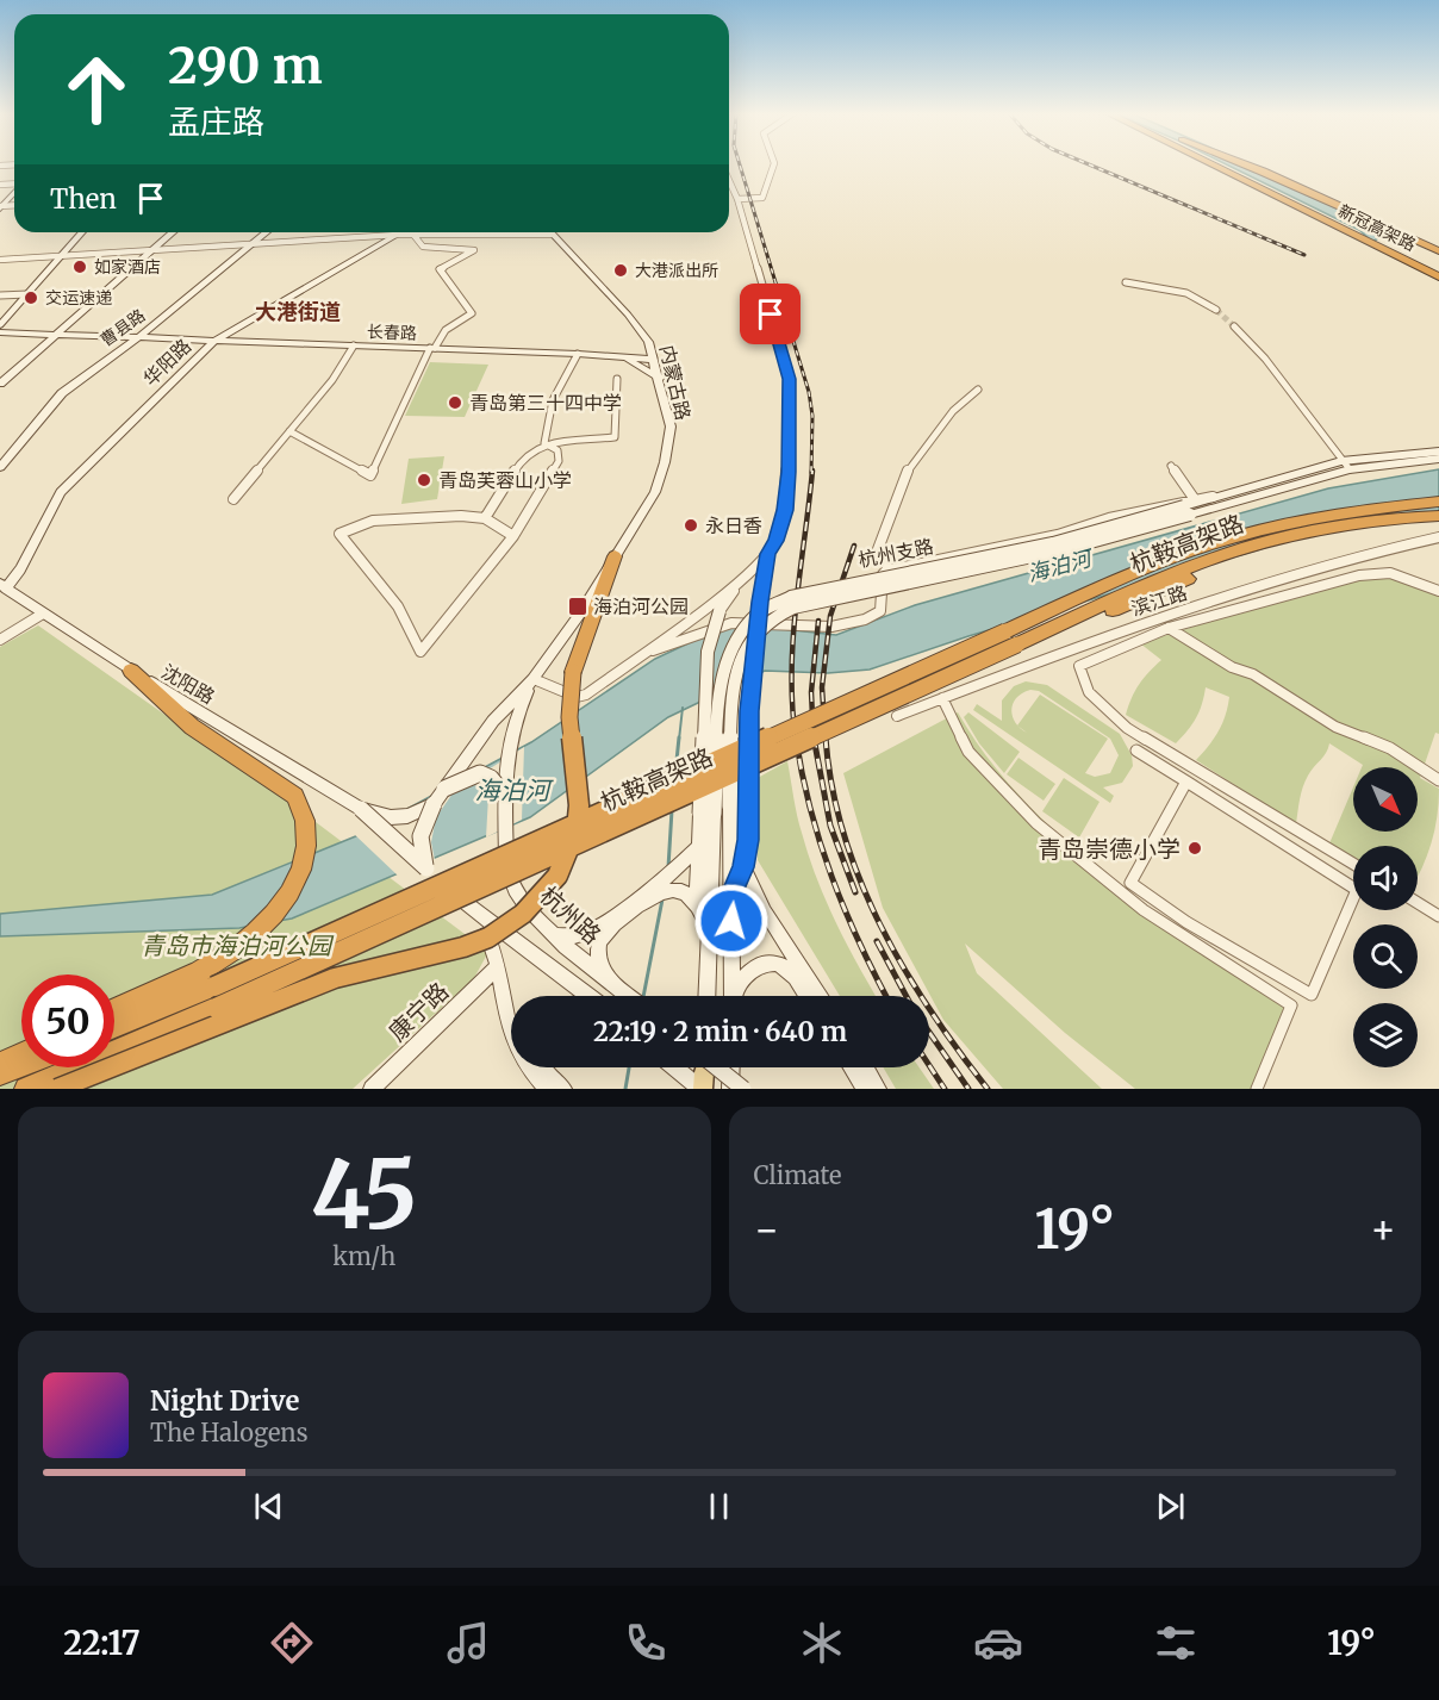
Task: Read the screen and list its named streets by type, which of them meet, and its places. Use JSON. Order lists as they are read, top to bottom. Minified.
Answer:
{"streets":{"highway":["杭鞍高架路"],"main road":["曹县路","长春路","华阳路","内蒙古路","杭州支路","沈阳路","杭州路","康宁路"],"street":["滨江路"]},"crossings":[["曹县路","长春路"],["长春路","华阳路"],["长春路","内蒙古路"],["华阳路","沈阳路"],["内蒙古路","杭州路"]],"districts":["大港街道"],"water":["海泊河"],"parks":["青岛市海泊河公园"],"places":{"other":["如家酒店","大港派出所","交运速递","青岛第三十四中学","青岛芙蓉山小学","永日香","青岛崇德小学"],"transit":["海泊河公园"]},"north":"bottom right","page":{"turn":["290 m","孟庄路"],"then":"Then","limit":"50","trip":"22:19 · 2 min · 640 m","tile":[["45","km/h"],"Climate"],"heat":["−","19°","+"],"song":["Night Drive","The Halogens"],"tabs":["22:17","19°"]}}
